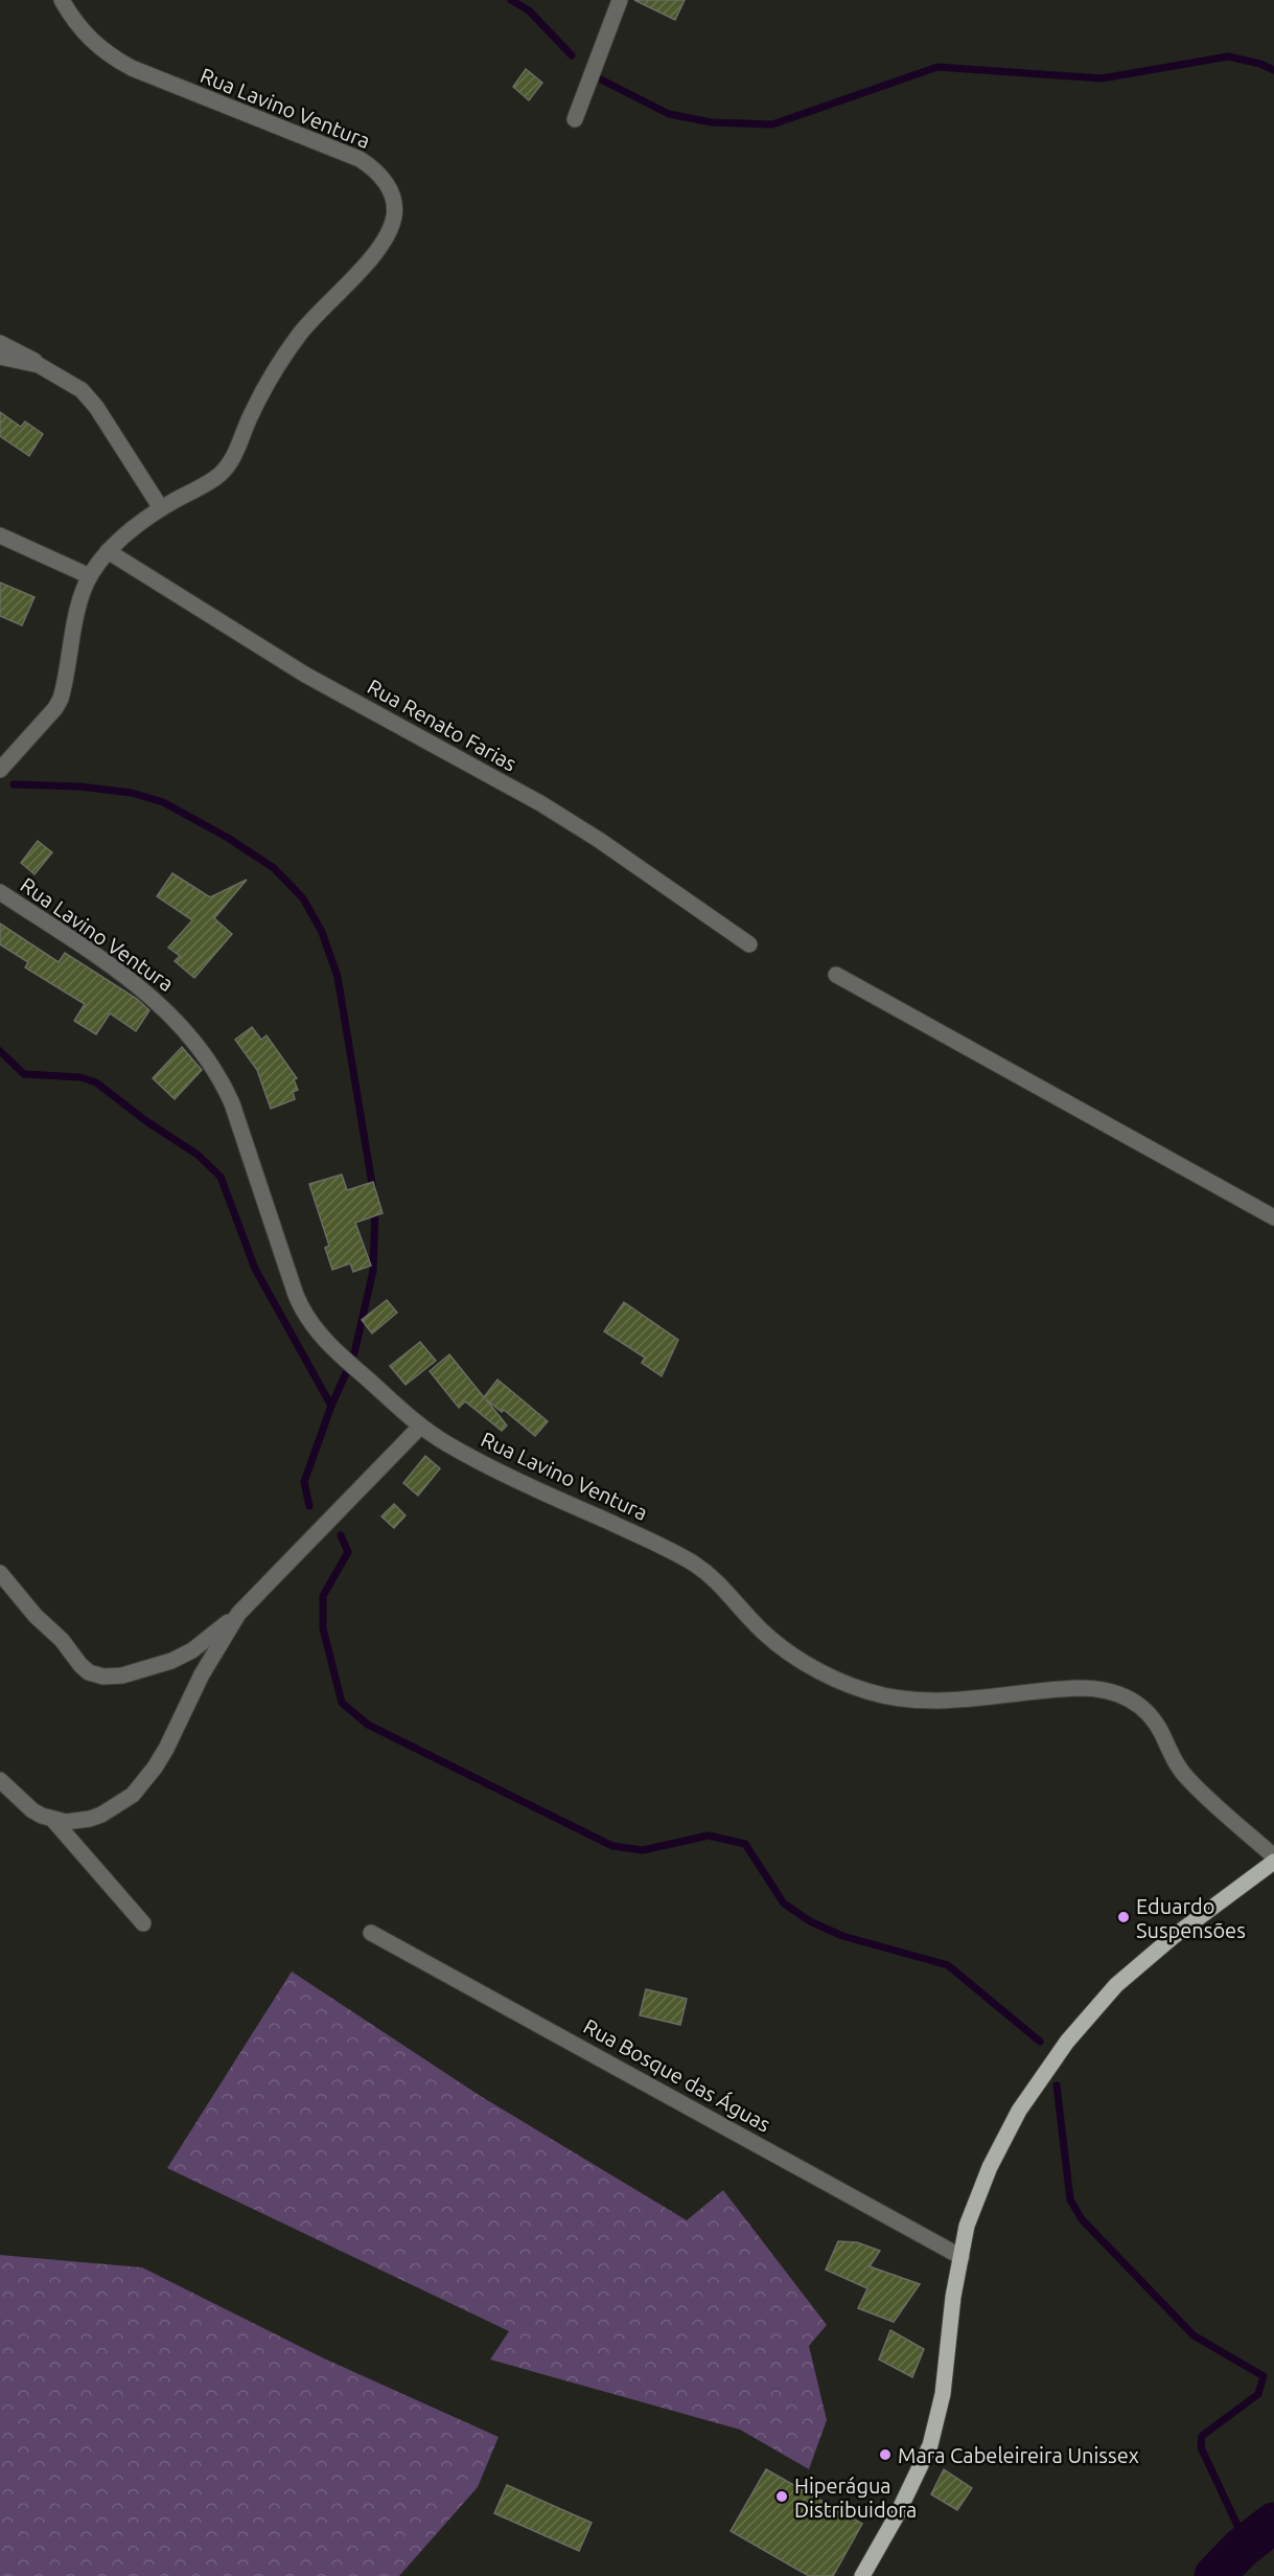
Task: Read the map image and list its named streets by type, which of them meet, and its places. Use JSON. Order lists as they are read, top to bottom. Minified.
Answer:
{"streets":{"street":["Rua Lavino Ventura","Rua Renato Farias","Rua Bosque das Águas"]},"crossings":[["Rua Lavino Ventura","Rua Renato Farias"]],"places":["Eduardo Suspensões","Mara Cabeleireira Unissex","Hiperágua Distribuidora"]}
